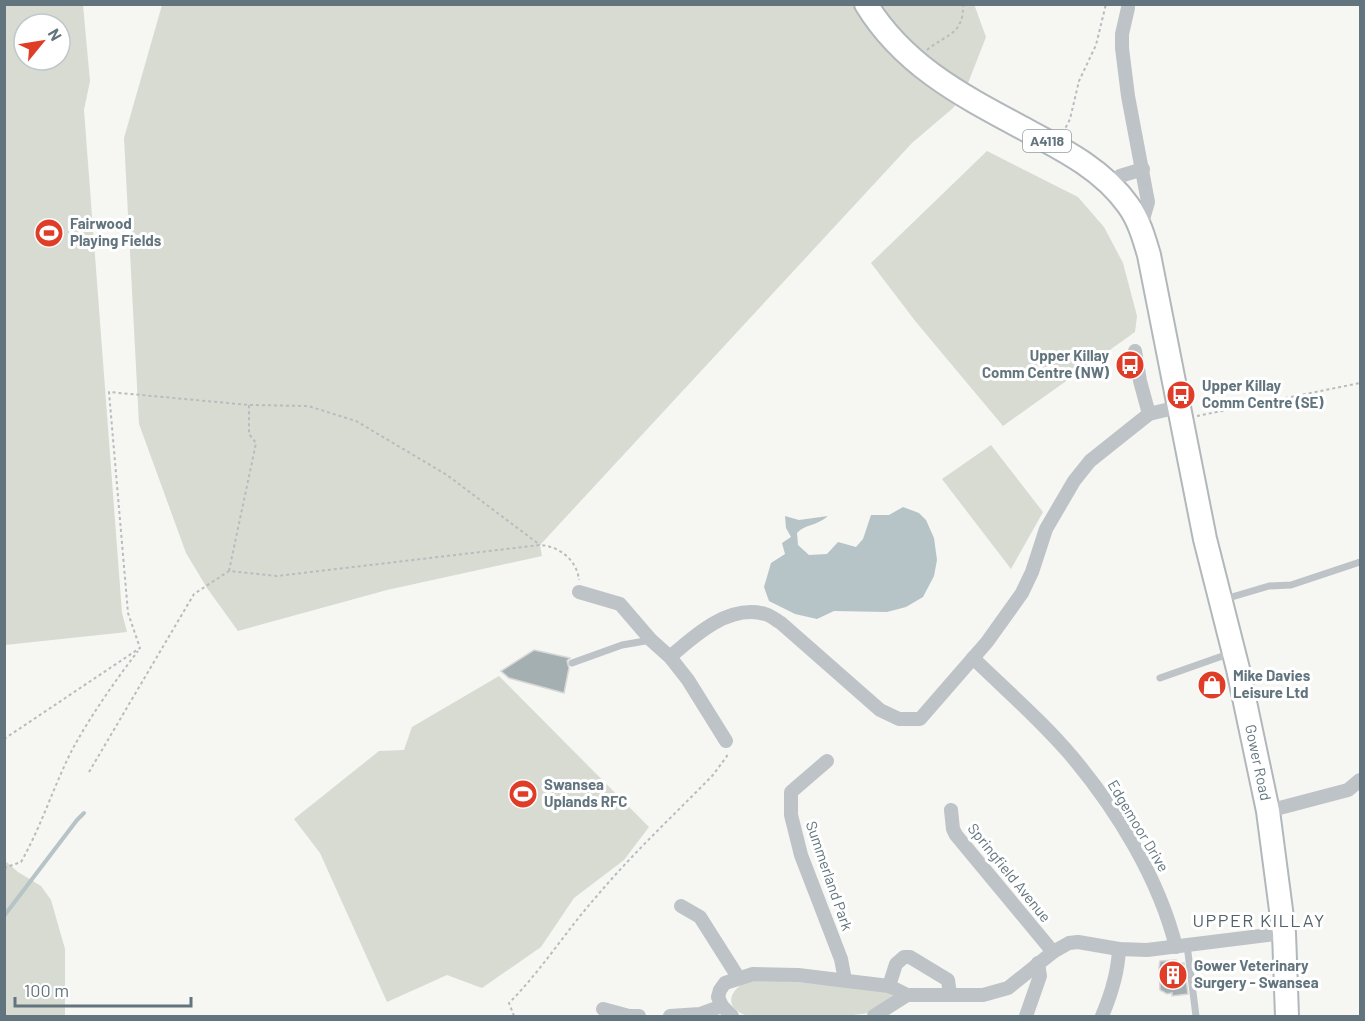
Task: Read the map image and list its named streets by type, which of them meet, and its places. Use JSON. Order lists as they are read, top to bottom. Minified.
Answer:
{"streets":{"main road":["A4118","Gower Road"],"street":["Edgemoor Drive","Springfield Avenue","Summerland Park"]},"crossings":[["A4118","Gower Road"]],"districts":["UPPER KILLAY"],"places":{"sports":["Fairwood Playing Fields","Swansea Uplands RFC"],"bus stop":["Upper Killay Comm Centre (NW)","Upper Killay Comm Centre (SE)"],"shop":["Mike Davies Leisure Ltd"],"building":["Gower Veterinary Surgery - Swansea"]},"scale_bar":"100 m","north":"top right"}
